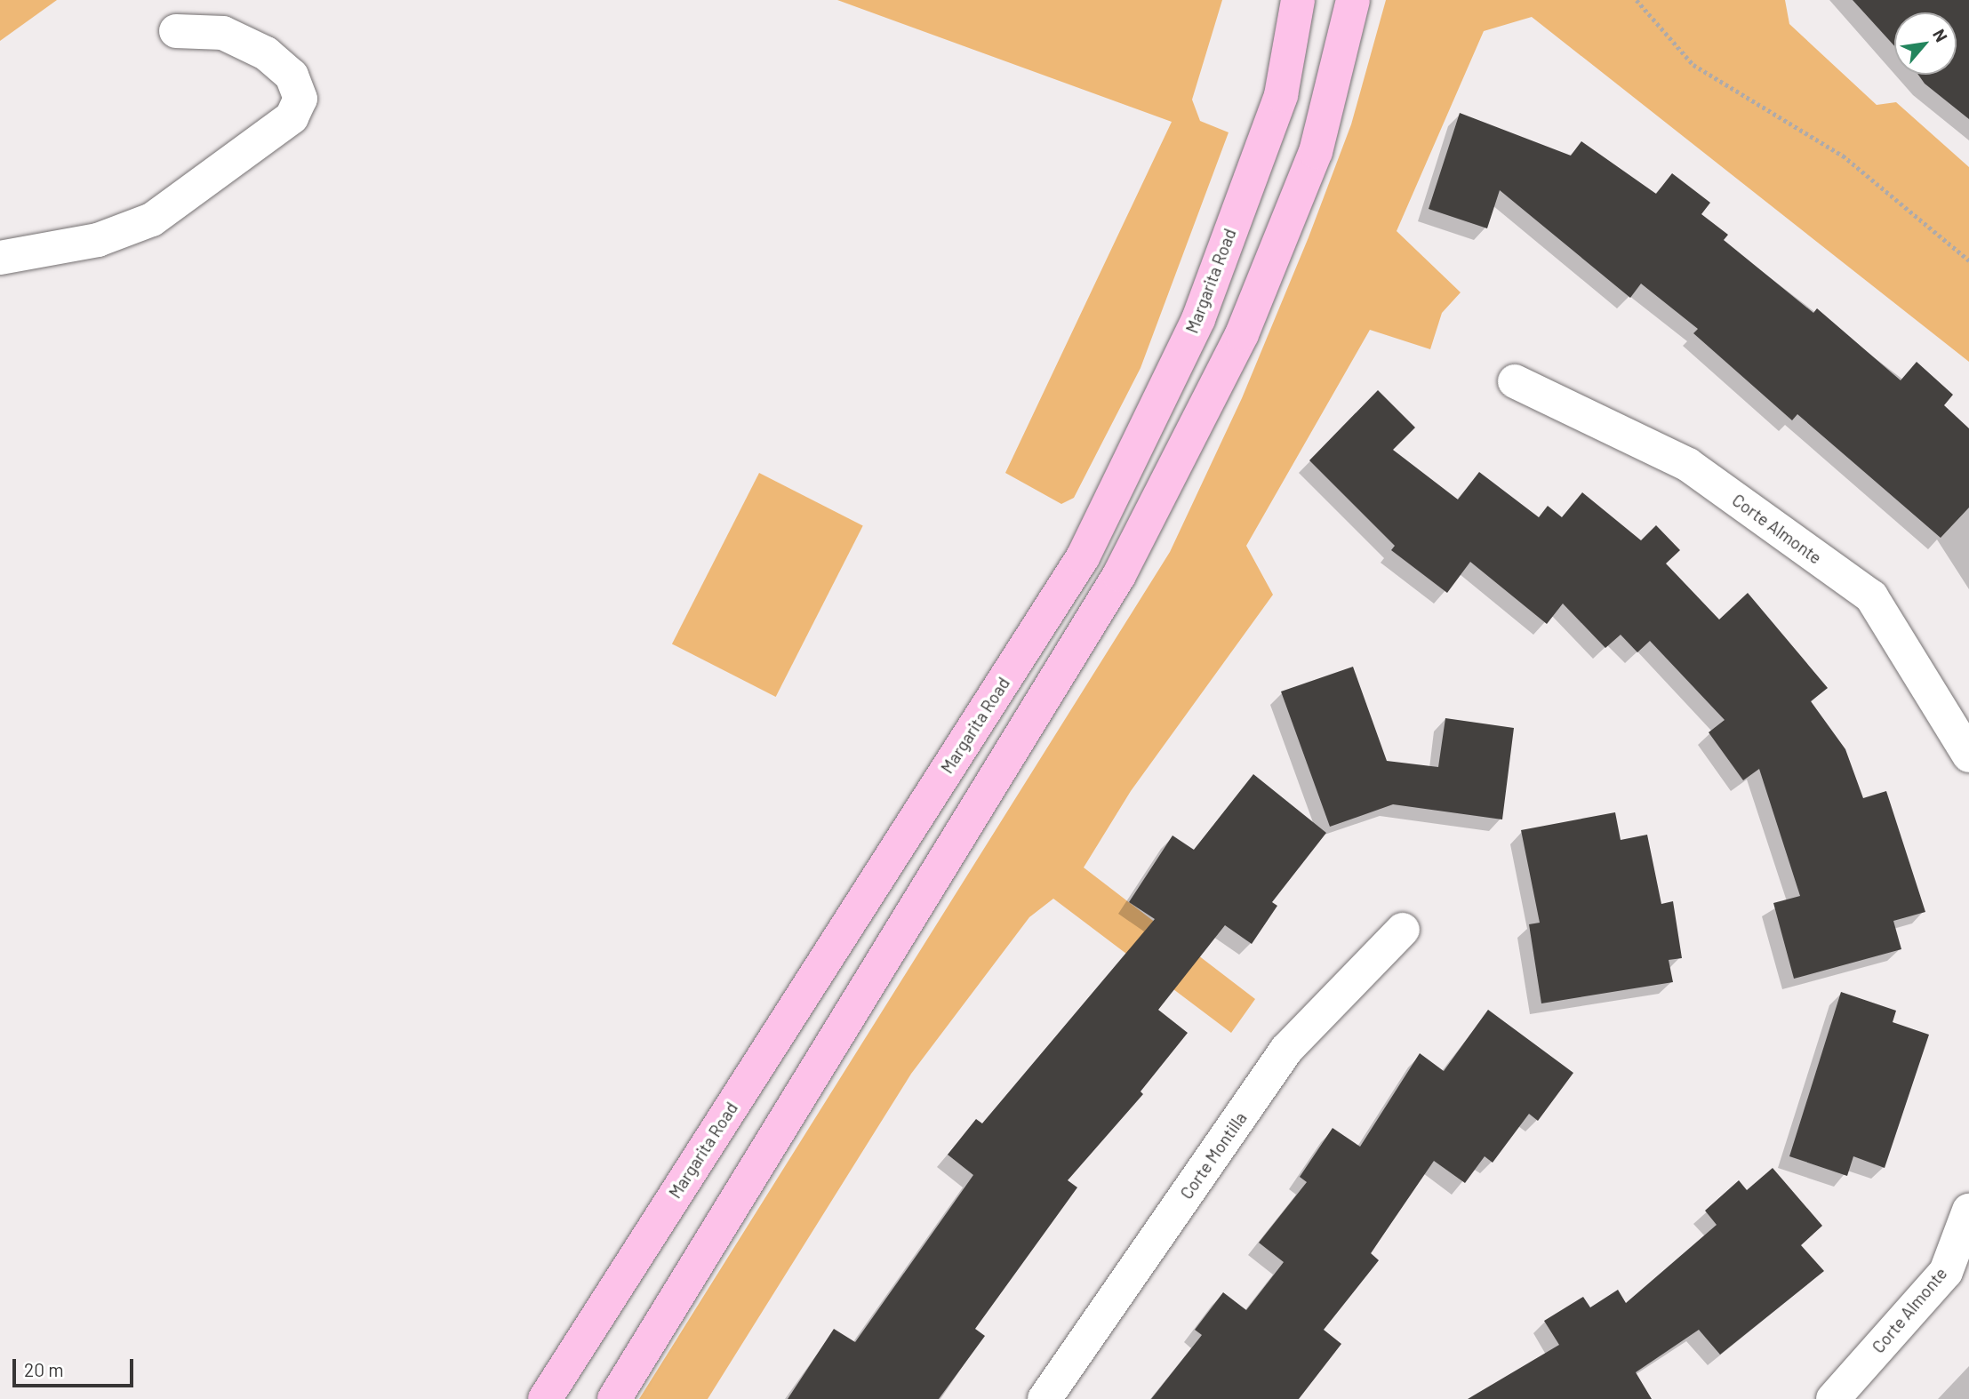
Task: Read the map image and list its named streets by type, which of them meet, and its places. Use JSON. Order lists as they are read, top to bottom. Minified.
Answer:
{"streets":{"main road":["Margarita Road"],"street":["Corte Almonte","Corte Montilla"]},"scale_bar":"20 m","north":"top right"}
